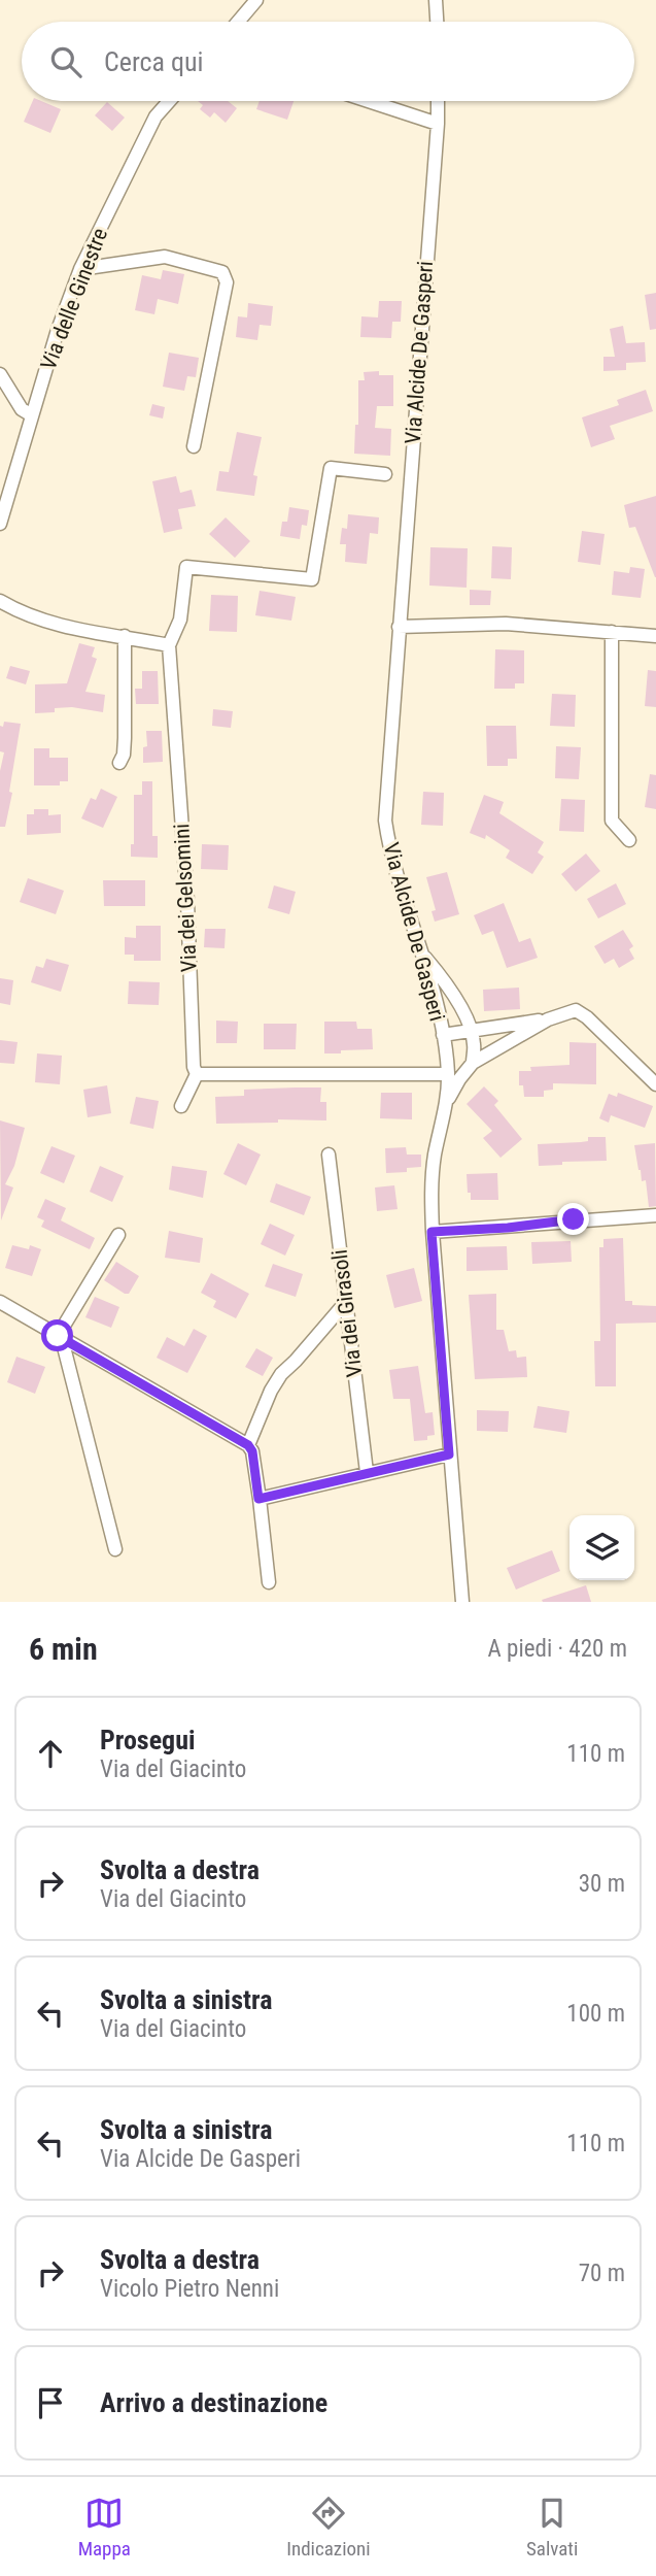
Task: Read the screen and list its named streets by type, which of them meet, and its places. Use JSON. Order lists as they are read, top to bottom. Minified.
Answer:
{"streets":{"street":["Via delle Ginestre","Via Alcide De Gasperi","Via dei Gelsomini","Via dei Girasoli"]},"page":{"search":"Cerca qui","heading":["6 min","A piedi · 420 m"],"list":[["Prosegui","Via del Giacinto","110 m"],["Svolta a destra","Via del Giacinto","30 m"],["Svolta a sinistra","Via del Giacinto","100 m"],["Svolta a sinistra","Via Alcide De Gasperi","110 m"],["Svolta a destra","Vicolo Pietro Nenni","70 m"],"Arrivo a destinazione"],"nav":["Mappa","Indicazioni","Salvati"]}}
